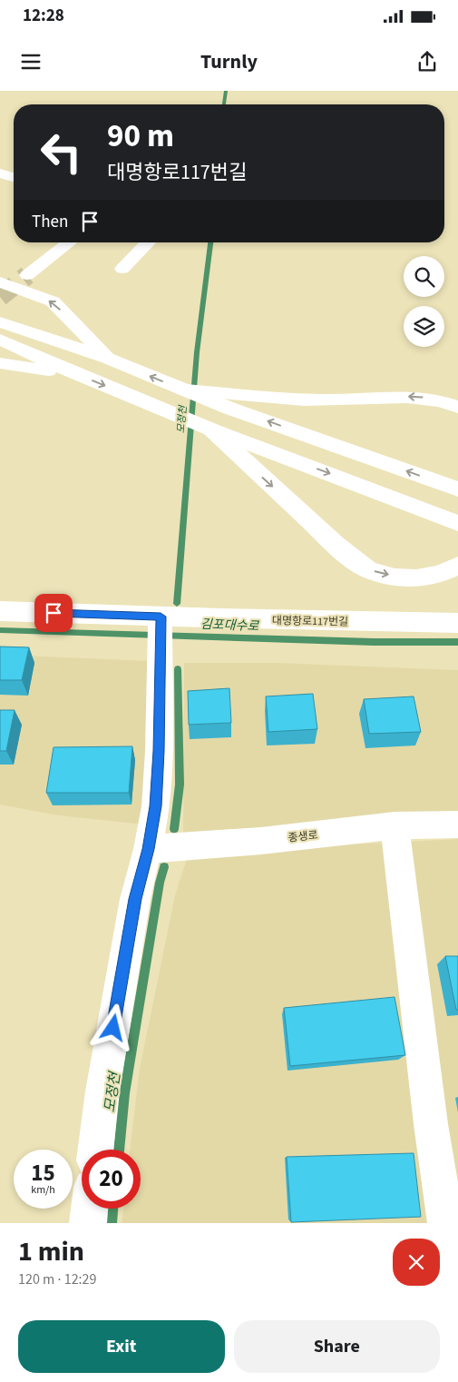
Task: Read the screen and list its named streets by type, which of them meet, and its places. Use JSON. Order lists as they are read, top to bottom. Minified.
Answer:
{"streets":{"main road":["대명항로117번길","종생로"]},"water":["모정천","김포대수로"],"page":{"status":"12:28","header":"Turnly","turn":["90 m","대명항로117번길"],"then":"Then","speed":"15 km/h","limit":"20","heading":["1 min","120 m · 12:29"],"buttons":["Exit","Share"]}}
